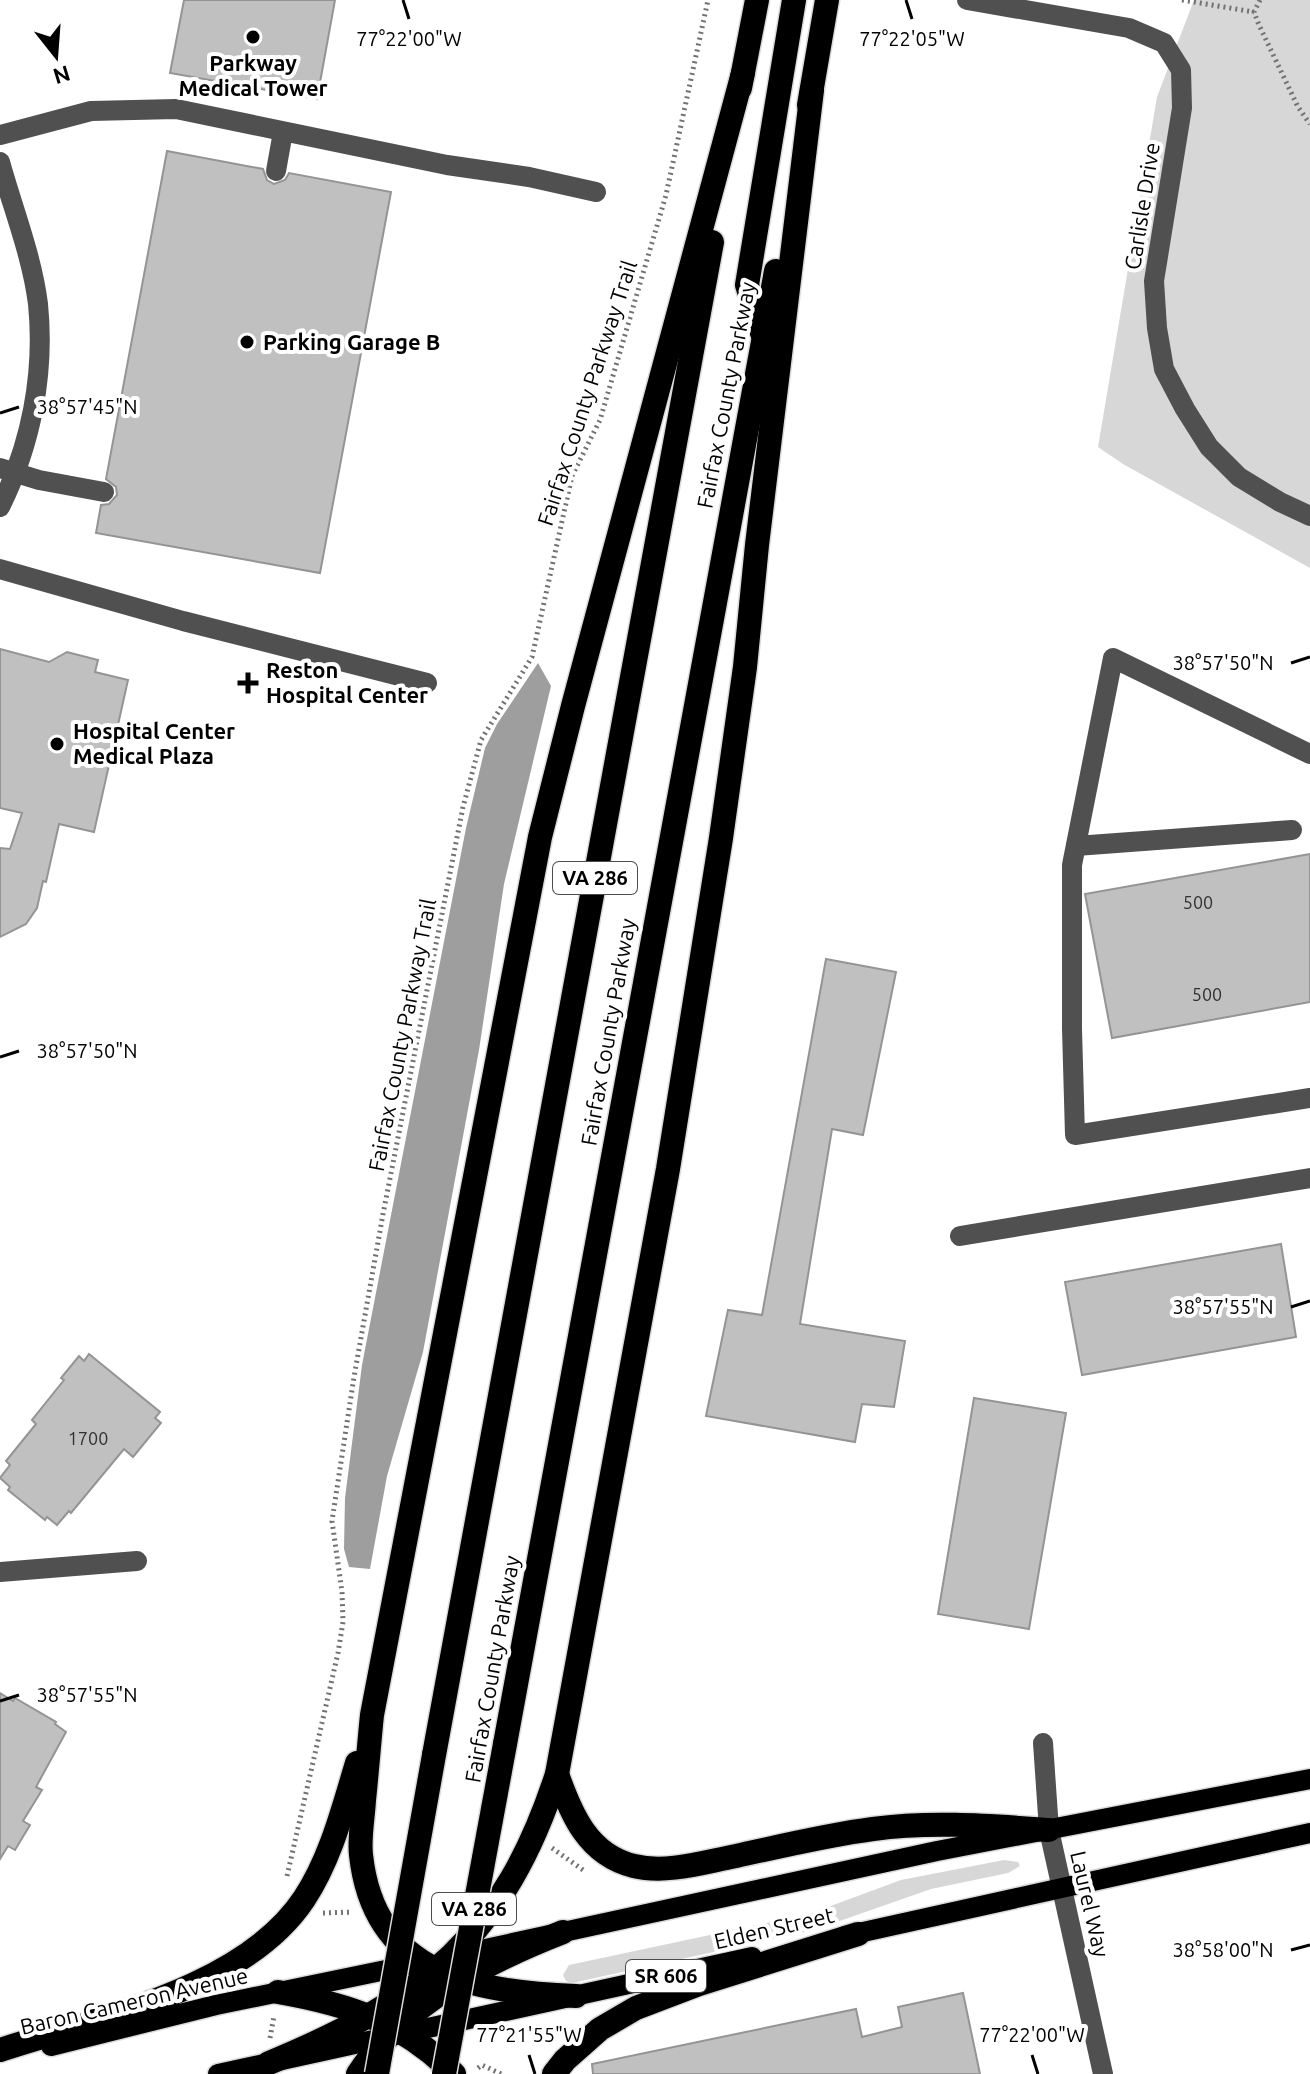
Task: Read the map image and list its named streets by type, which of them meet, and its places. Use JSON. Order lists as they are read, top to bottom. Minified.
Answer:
{"streets":{"highway":["Fairfax County Parkway","VA 286"],"main road":["Elden Street","SR 606","Baron Cameron Avenue"],"street":["Carlisle Drive","Laurel Way"],"path":["Fairfax County Parkway Trail"]},"crossings":[["Laurel Way","Elden Street"],["Elden Street","SR 606"],["Elden Street","Baron Cameron Avenue"]],"places":{"other":["Parkway Medical Tower","Parking Garage B","Hospital Center Medical Plaza"],"health":["Reston Hospital Center"]},"house_numbers":["500","500","1700"],"north":"bottom","coordinates":["77°22'00\"W","77°22'05\"W","38°57'45\"N","38°57'50\"N","38°57'55\"N","38°58'00\"N","77°21'55\"W"]}
